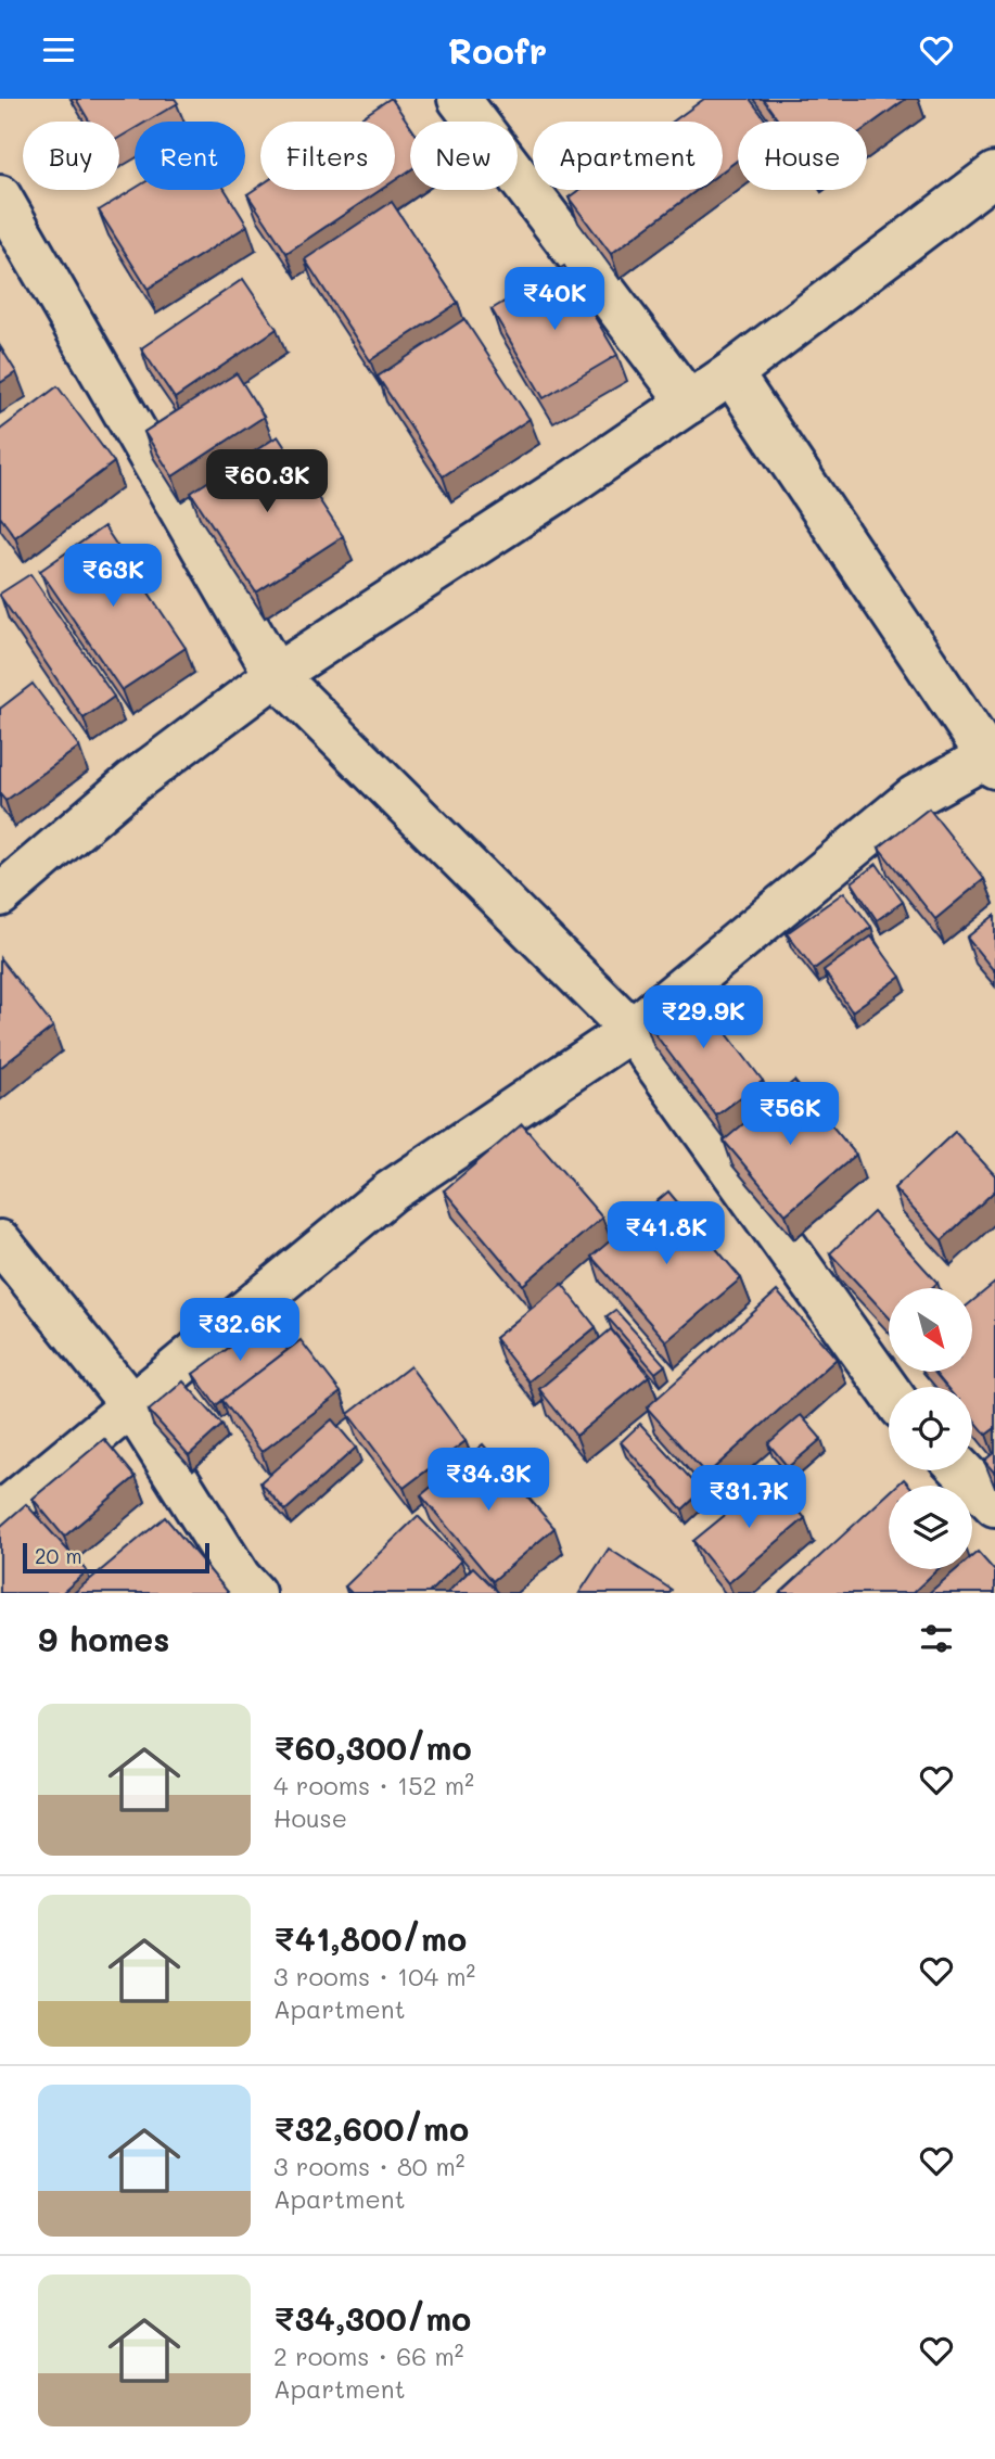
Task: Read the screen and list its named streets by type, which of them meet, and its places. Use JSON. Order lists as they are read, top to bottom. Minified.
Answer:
{"scale_bar":"20 m","north":"bottom right","page":{"header":"Roofr","chip":["Buy","Rent","Filters","New","Apartment","House"],"price":["₹40K","₹60.3K","₹63K","₹29.9K","₹56K","₹41.8K","₹32.6K","₹34.3K","₹31.7K"],"scale":"20 m","heading":"9 homes","list":[{"name":"₹60,300/mo","note":"4 rooms · 152 m² · House"},{"name":"₹41,800/mo","note":"3 rooms · 104 m² · Apartment"},{"name":"₹32,600/mo","note":"3 rooms · 80 m² · Apartment"},{"name":"₹34,300/mo","note":"2 rooms · 66 m² · Apartment"}]}}
